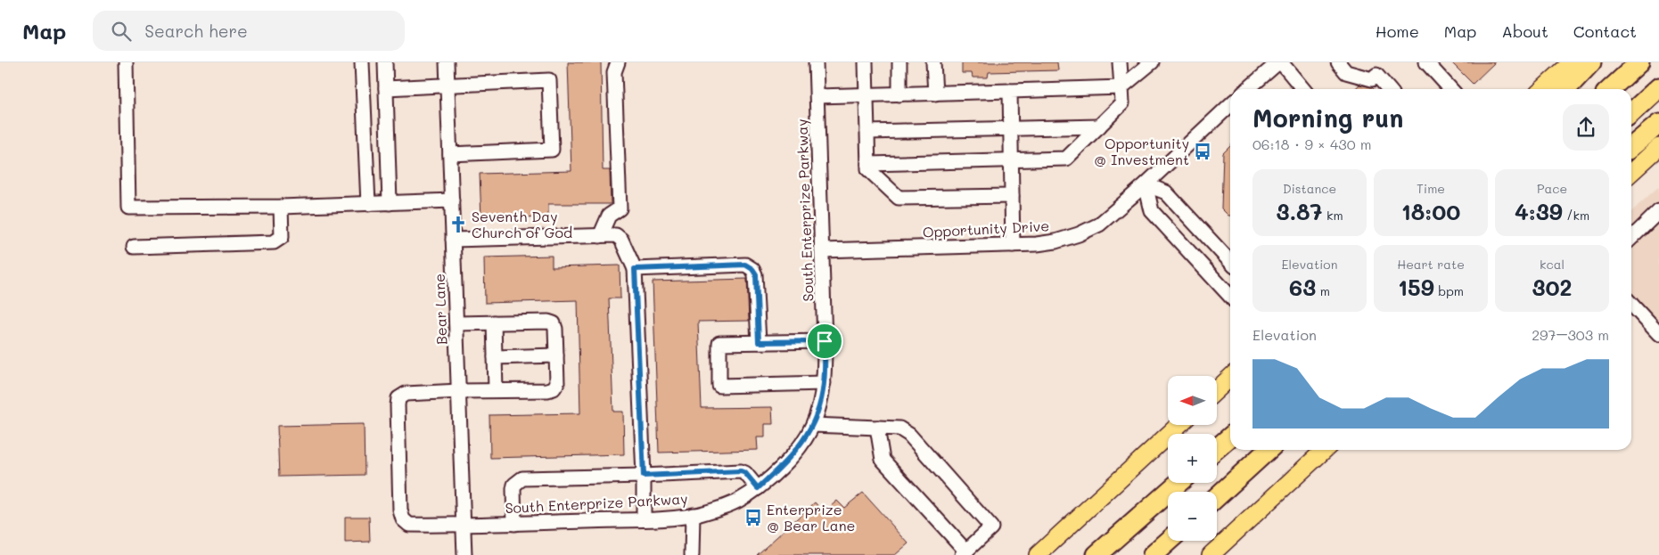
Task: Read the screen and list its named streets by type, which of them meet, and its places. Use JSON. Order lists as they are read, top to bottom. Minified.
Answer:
{"streets":{"street":["South Enterprize Parkway","Opportunity Drive","Bear Lane"]},"crossings":[["South Enterprize Parkway","Opportunity Drive"],["South Enterprize Parkway","Bear Lane"]],"places":{"bus stop":["Opportunity @ Investment","Enterprize @ Bear Lane"],"church":["Seventh Day Church of God"]},"north":"left","page":{"header":"Map","search":"Search here","nav":["Home","Map","About","Contact"],"heading":["Morning run","06:18 · 9 × 430 m"],"stats":[["Distance","3.87 km"],["Time","18:00"],["Pace","4:39 /km"],["Elevation","63 m"],["Heart rate","159 bpm"],["kcal","302"]],"chart":["Elevation","297–303 m"],"map_buttons":["+","−"]}}
